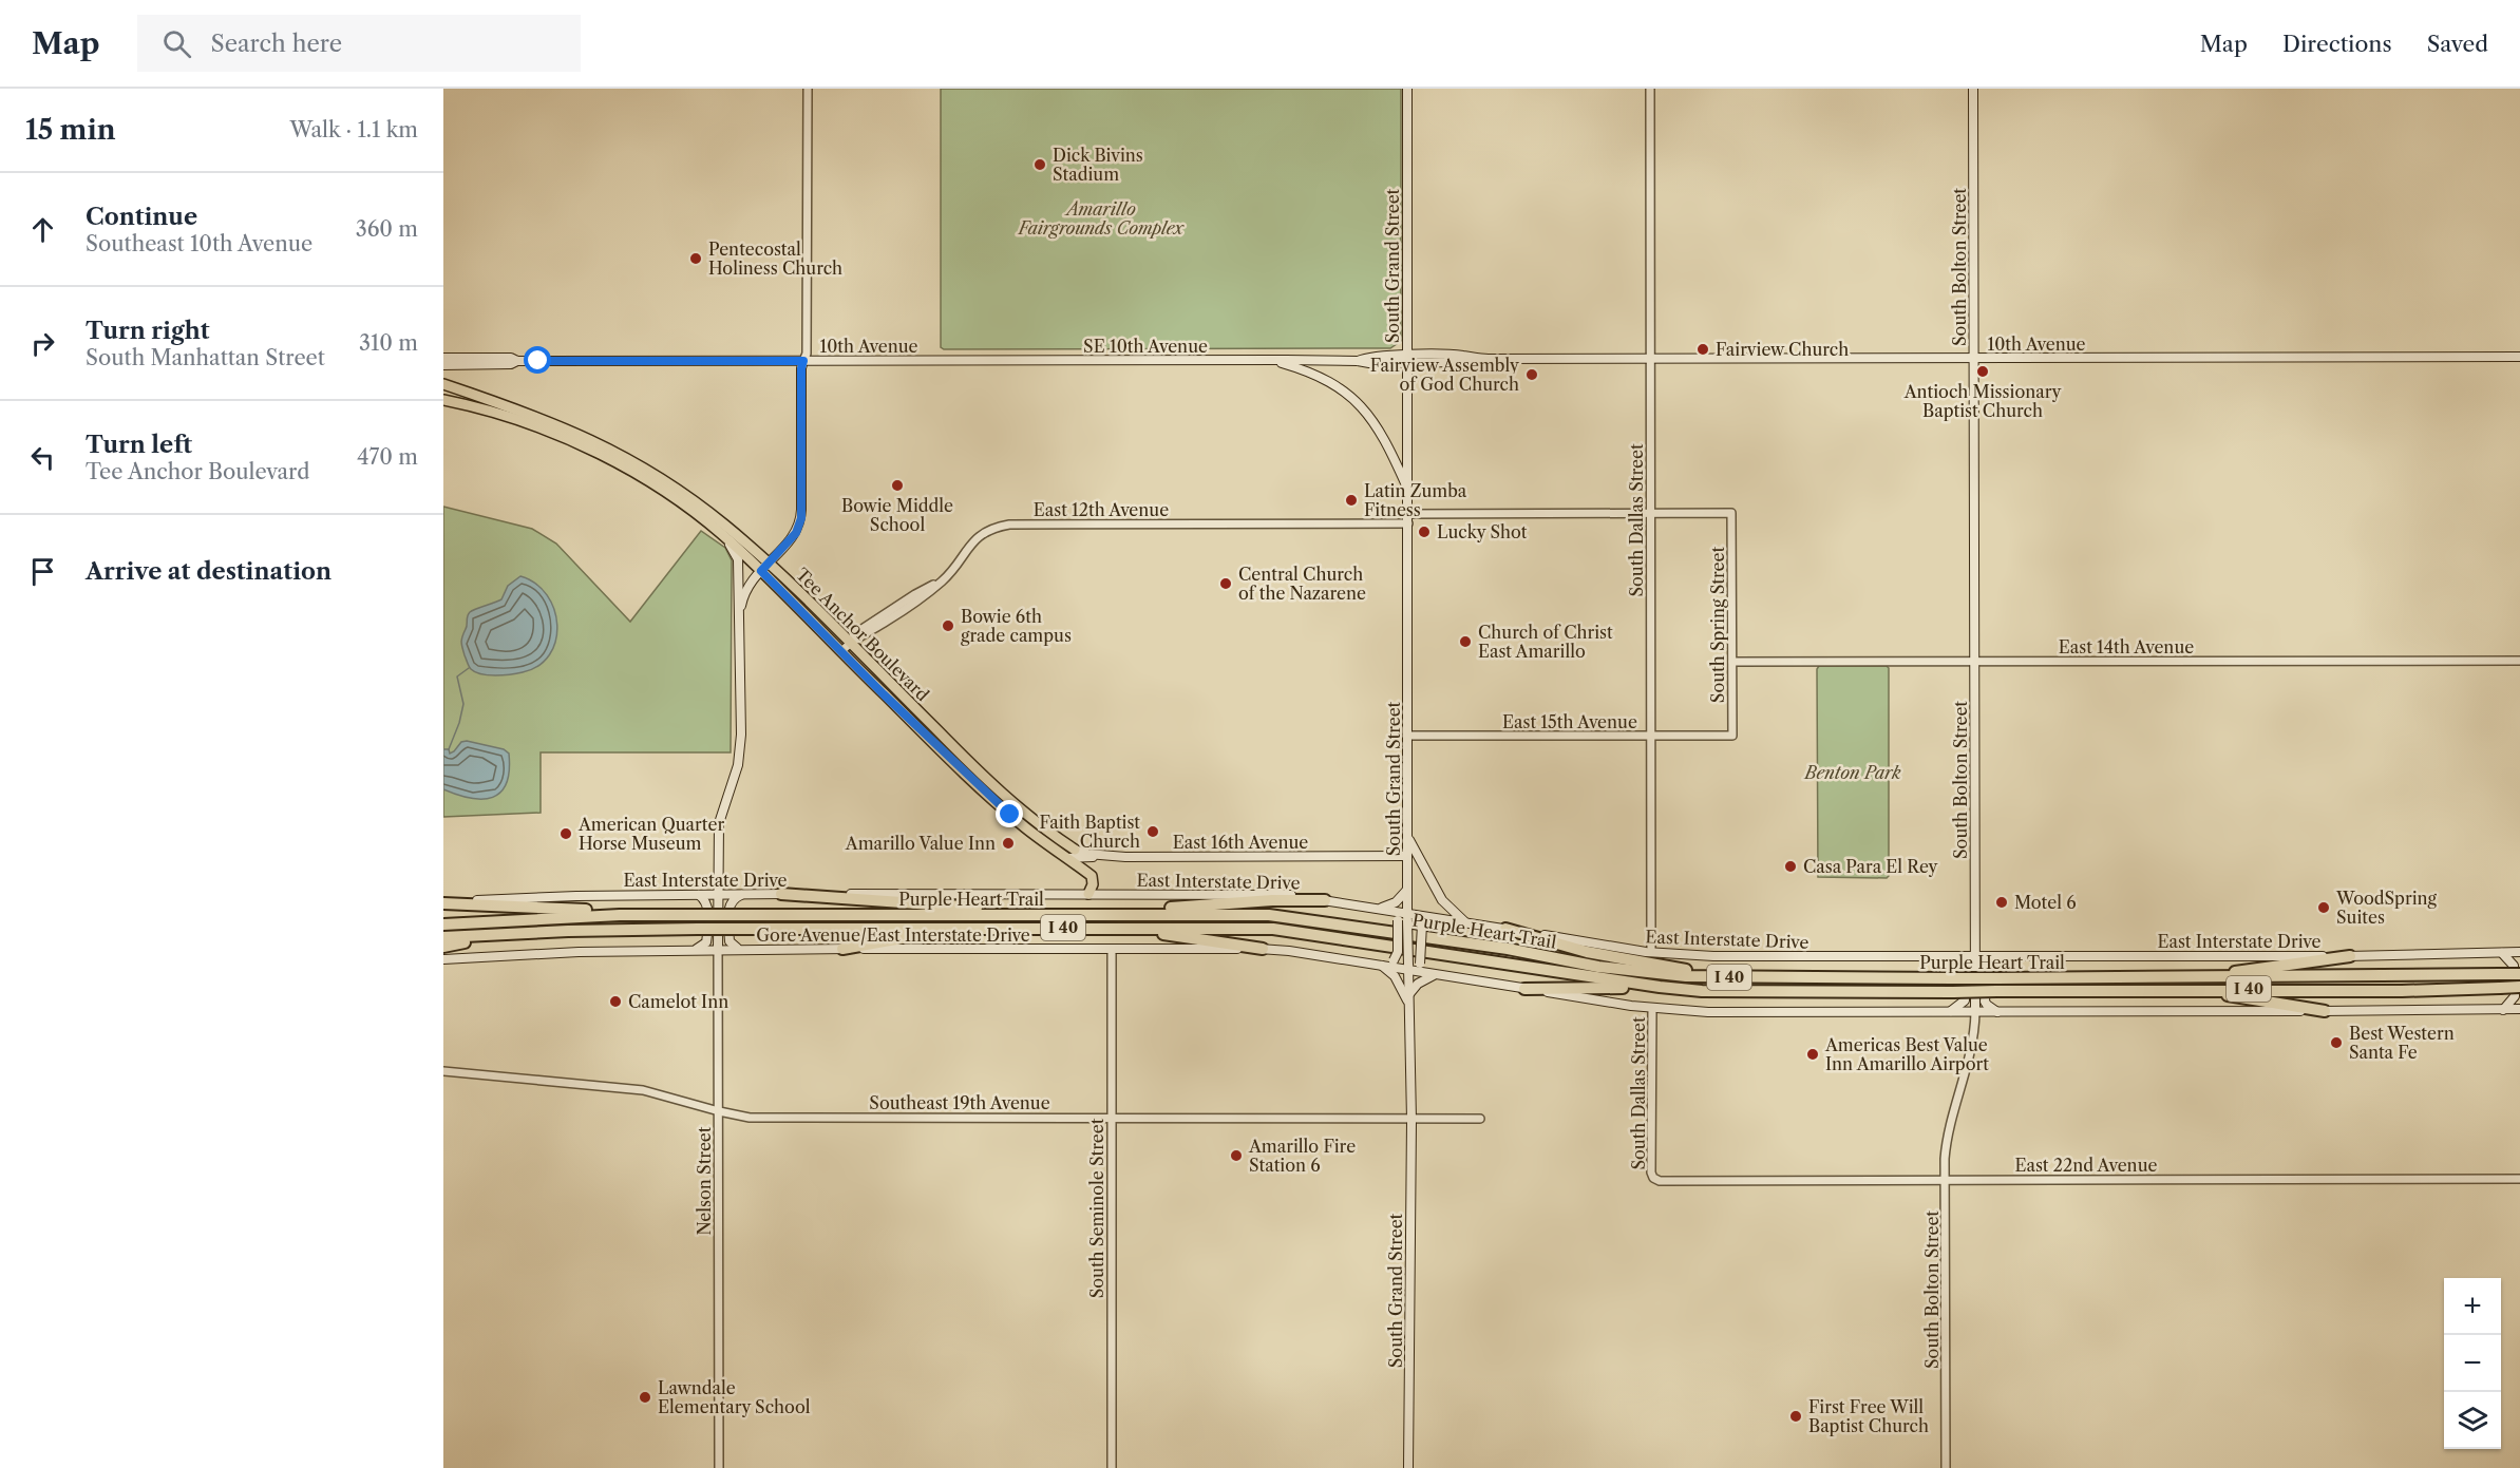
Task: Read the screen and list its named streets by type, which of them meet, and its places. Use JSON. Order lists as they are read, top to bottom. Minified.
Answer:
{"streets":{"highway":["Purple Heart Trail","I 40"],"main road":["South Grand Street","South Bolton Street","10th Avenue","SE 10th Avenue","Tee Anchor Boulevard","East 16th Avenue","East Interstate Drive","Gore Avenue/East Interstate Drive","Nelson Street"],"street":["East 12th Avenue","South Dallas Street","South Spring Street","East 14th Avenue","East 15th Avenue","Southeast 19th Avenue","East 22nd Avenue","South Seminole Street"]},"crossings":[["South Grand Street","10th Avenue"],["South Grand Street","East 12th Avenue"],["South Grand Street","East 15th Avenue"],["South Grand Street","East 16th Avenue"],["South Grand Street","East Interstate Drive"],["South Grand Street","Gore Avenue/East Interstate Drive"],["South Grand Street","Southeast 19th Avenue"],["South Bolton Street","10th Avenue"],["South Bolton Street","East 14th Avenue"],["South Bolton Street","East Interstate Drive"],["South Bolton Street","East 22nd Avenue"],["10th Avenue","SE 10th Avenue"],["10th Avenue","South Dallas Street"],["East 12th Avenue","South Dallas Street"],["East 12th Avenue","South Spring Street"],["East 12th Avenue","Tee Anchor Boulevard"],["South Dallas Street","East 15th Avenue"],["South Dallas Street","East Interstate Drive"],["South Dallas Street","East 22nd Avenue"],["South Spring Street","East 14th Avenue"],["South Spring Street","East 15th Avenue"],["Tee Anchor Boulevard","East 16th Avenue"],["Tee Anchor Boulevard","East Interstate Drive"],["Tee Anchor Boulevard","Nelson Street"],["East Interstate Drive","Nelson Street"],["Gore Avenue/East Interstate Drive","Nelson Street"],["Gore Avenue/East Interstate Drive","South Seminole Street"],["Southeast 19th Avenue","Nelson Street"],["Southeast 19th Avenue","South Seminole Street"]],"parks":["Amarillo Fairgrounds Complex","Benton Park"],"places":["Dick Bivins Stadium","Pentecostal Holiness Church","Fairview Church","Antioch Missionary Baptist Church","Fairview Assembly of God Church","Bowie Middle School","Latin Zumba Fitness","Lucky Shot","Central Church of the Nazarene","Bowie 6th grade campus","Church of Christ East Amarillo","Faith Baptist Church","American Quarter Horse Museum","Amarillo Value Inn","Casa Para El Rey","Motel 6","WoodSpring Suites","Camelot Inn","Best Western Santa Fe","Americas Best Value Inn Amarillo Airport","Amarillo Fire Station 6","Lawndale Elementary School","First Free Will Baptist Church"],"page":{"header":"Map","search":"Search here","nav":["Map","Directions","Saved"],"heading":["15 min","Walk · 1.1 km"],"list":[["Continue","Southeast 10th Avenue","360 m"],["Turn right","South Manhattan Street","310 m"],["Turn left","Tee Anchor Boulevard","470 m"],"Arrive at destination"],"map_buttons":["+","−"]}}
